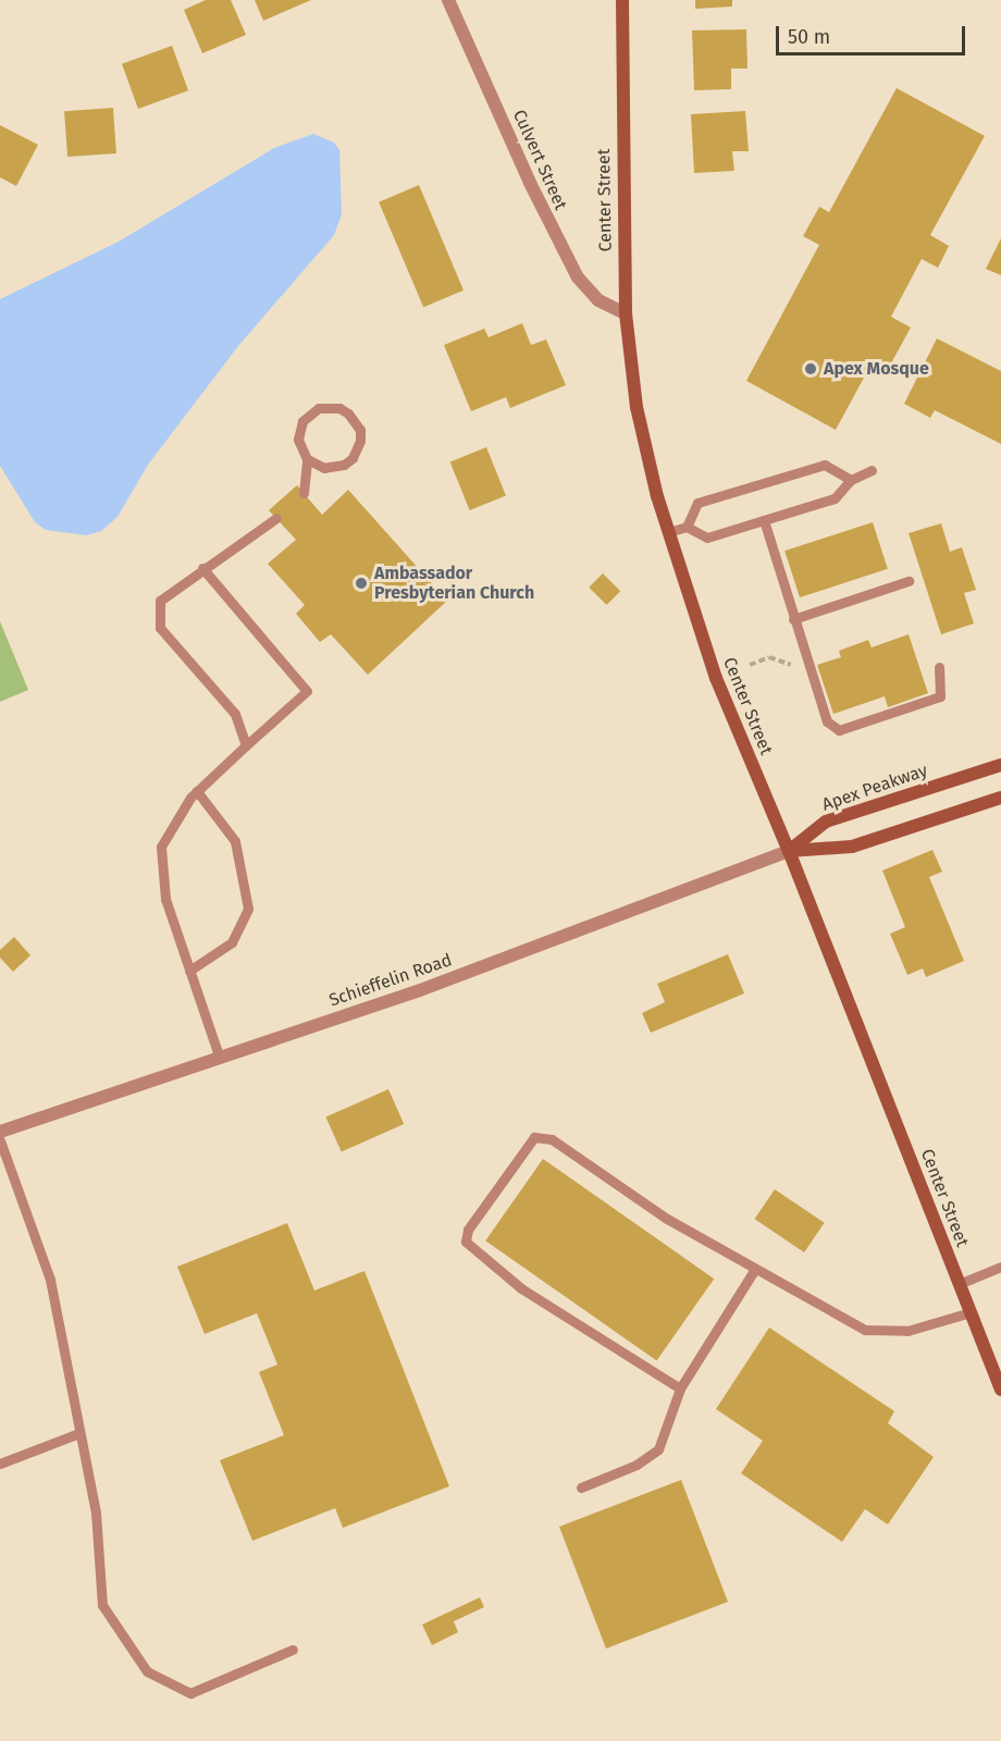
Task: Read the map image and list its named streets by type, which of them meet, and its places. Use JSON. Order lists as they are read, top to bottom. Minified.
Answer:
{"streets":{"main road":["Center Street","Apex Peakway"],"street":["Culvert Street","Schieffelin Road"]},"crossings":[["Culvert Street","Center Street"],["Center Street","Apex Peakway"],["Center Street","Schieffelin Road"],["Apex Peakway","Schieffelin Road"]],"places":["Apex Mosque","Ambassador Presbyterian Church"],"scale_bar":"50 m"}
